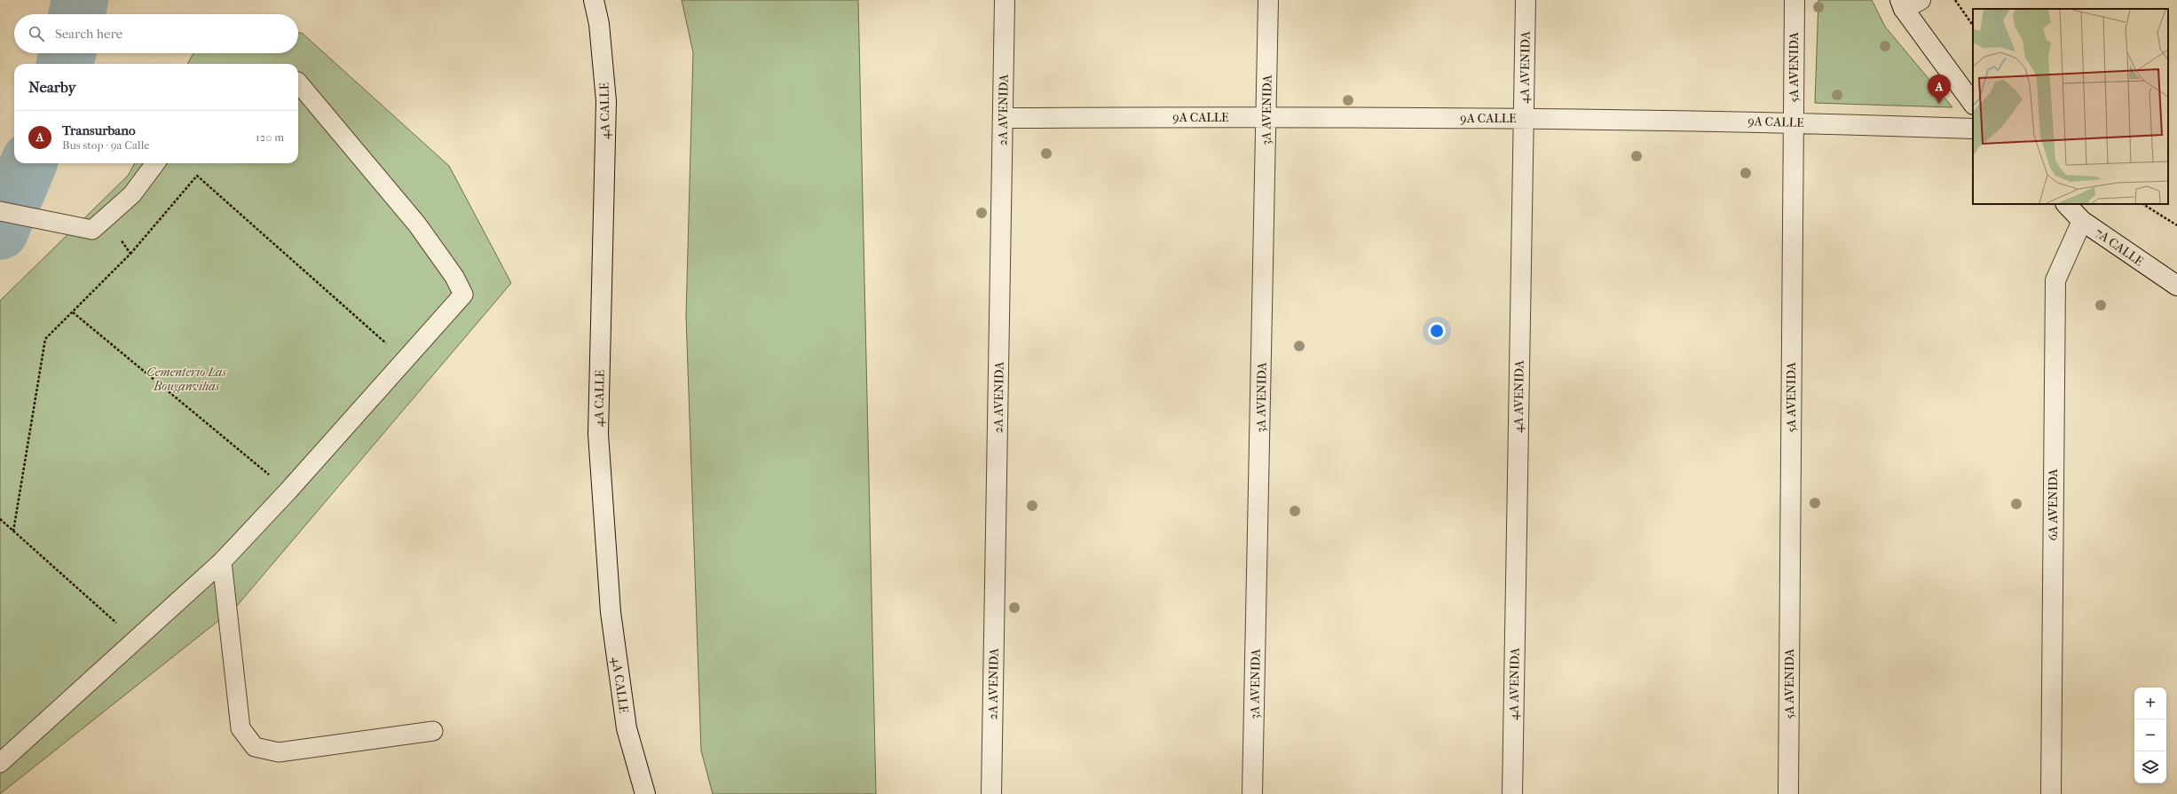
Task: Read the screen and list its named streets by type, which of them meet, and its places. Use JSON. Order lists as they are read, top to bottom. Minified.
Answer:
{"streets":{"street":["4A AVENIDA","5A AVENIDA","2A AVENIDA","3A AVENIDA","4A CALLE","9A CALLE","7A CALLE","6A AVENIDA"]},"crossings":[["4A AVENIDA","9A CALLE"],["5A AVENIDA","9A CALLE"],["2A AVENIDA","9A CALLE"],["3A AVENIDA","9A CALLE"],["7A CALLE","6A AVENIDA"]],"parks":["Cementerio Las Bouganvilias"],"page":{"search":"Search here","heading":"Nearby","pins":"A","list":[{"mark":"A","name":"Transurbano","note":"Bus stop · 9a Calle","value":"120 m"}],"map_buttons":["+","−"]}}
